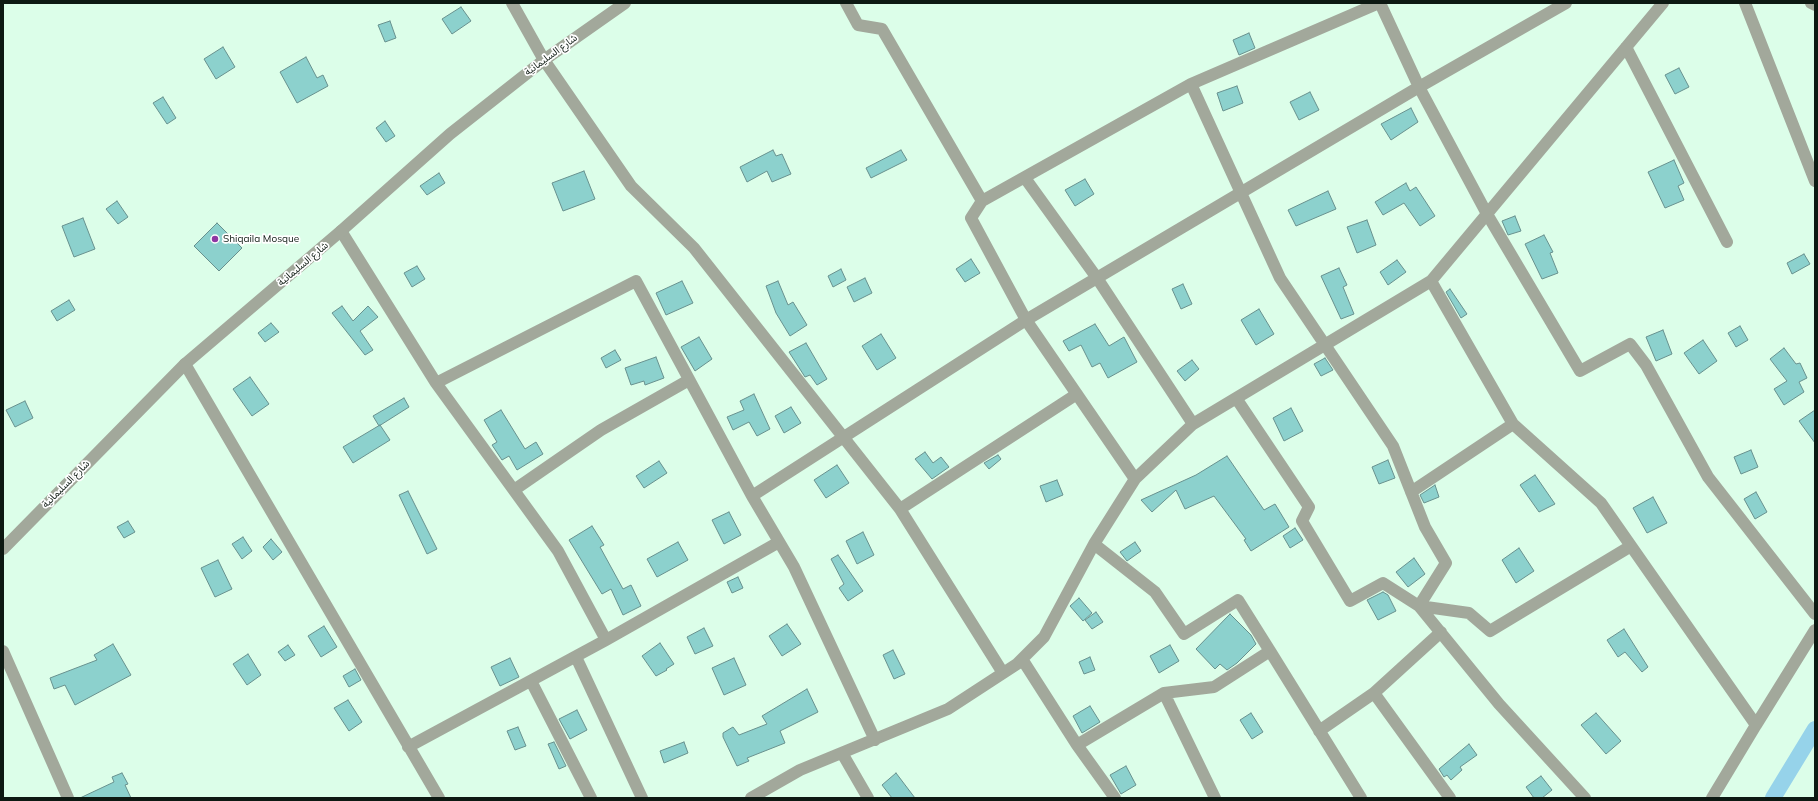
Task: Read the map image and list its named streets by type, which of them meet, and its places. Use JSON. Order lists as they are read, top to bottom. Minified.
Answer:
{"streets":{"street":["شارع السليمانية"]},"places":["Shiqaila Mosque"]}
